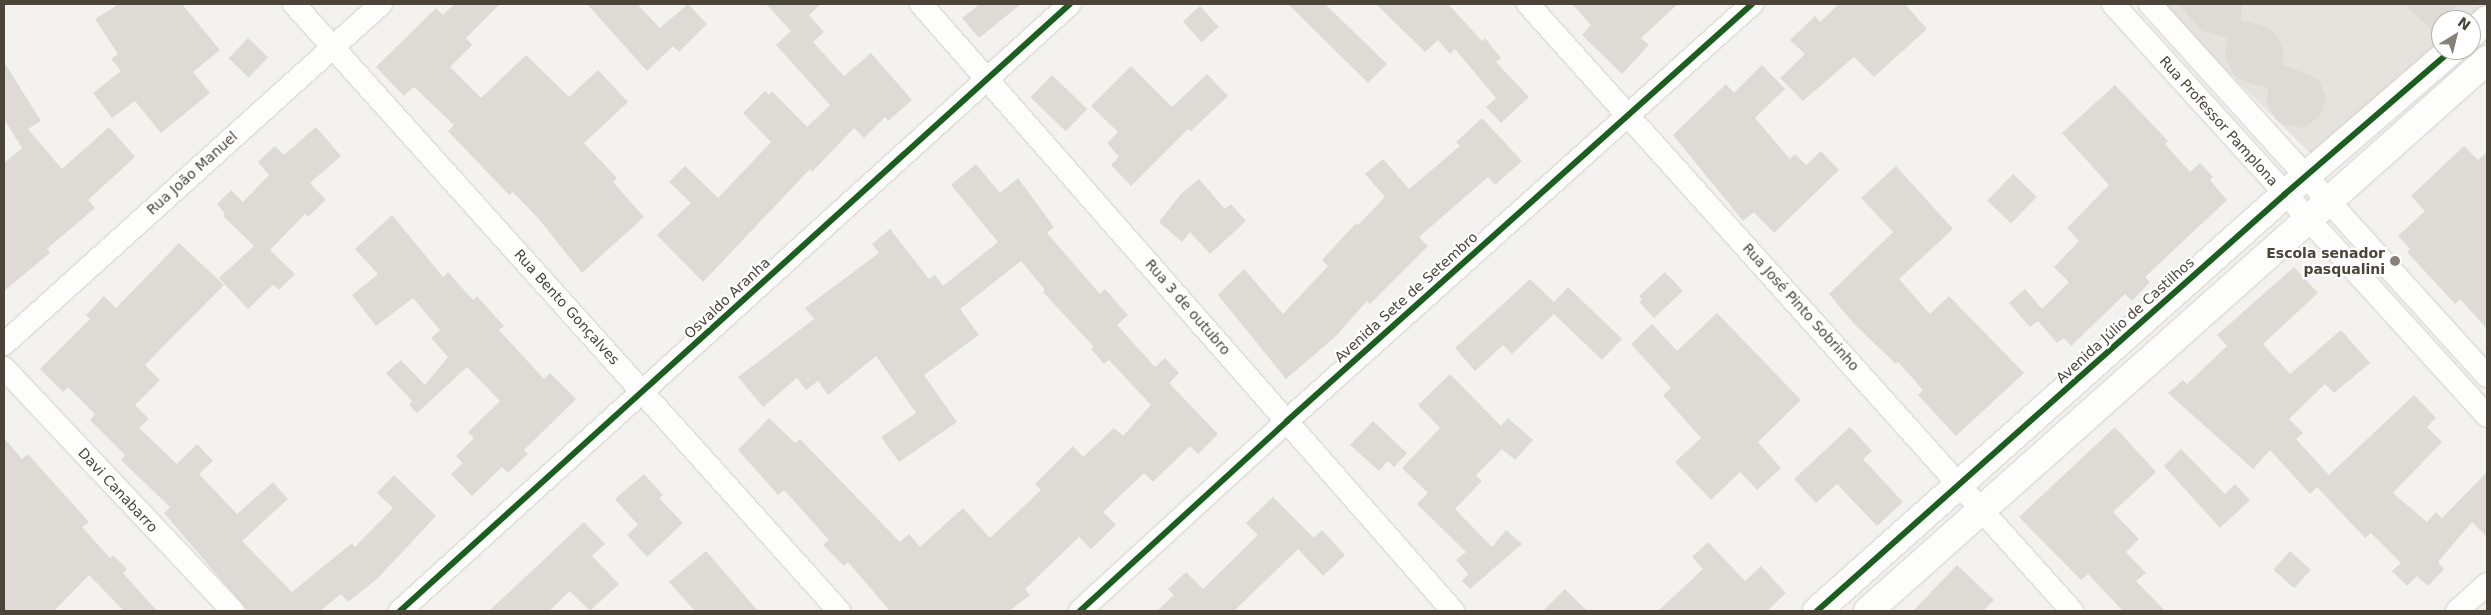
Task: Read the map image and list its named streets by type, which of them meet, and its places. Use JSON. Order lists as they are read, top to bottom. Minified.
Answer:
{"streets":{"street":["Rua Professor Pamplona","Rua João Manuel","Avenida Sete de Setembro","Osvaldo Aranha","Rua Bento Gonçalves","Rua 3 de outubro","Rua José Pinto Sobrinho","Avenida Júlio de Castilhos","Davi Canabarro"]},"crossings":[["Rua Professor Pamplona","Avenida Júlio de Castilhos"],["Rua João Manuel","Rua Bento Gonçalves"],["Avenida Sete de Setembro","Rua 3 de outubro"],["Avenida Sete de Setembro","Rua José Pinto Sobrinho"],["Osvaldo Aranha","Rua Bento Gonçalves"],["Osvaldo Aranha","Rua 3 de outubro"],["Rua José Pinto Sobrinho","Avenida Júlio de Castilhos"]],"places":["Escola senador pasqualini"],"north":"top right"}
